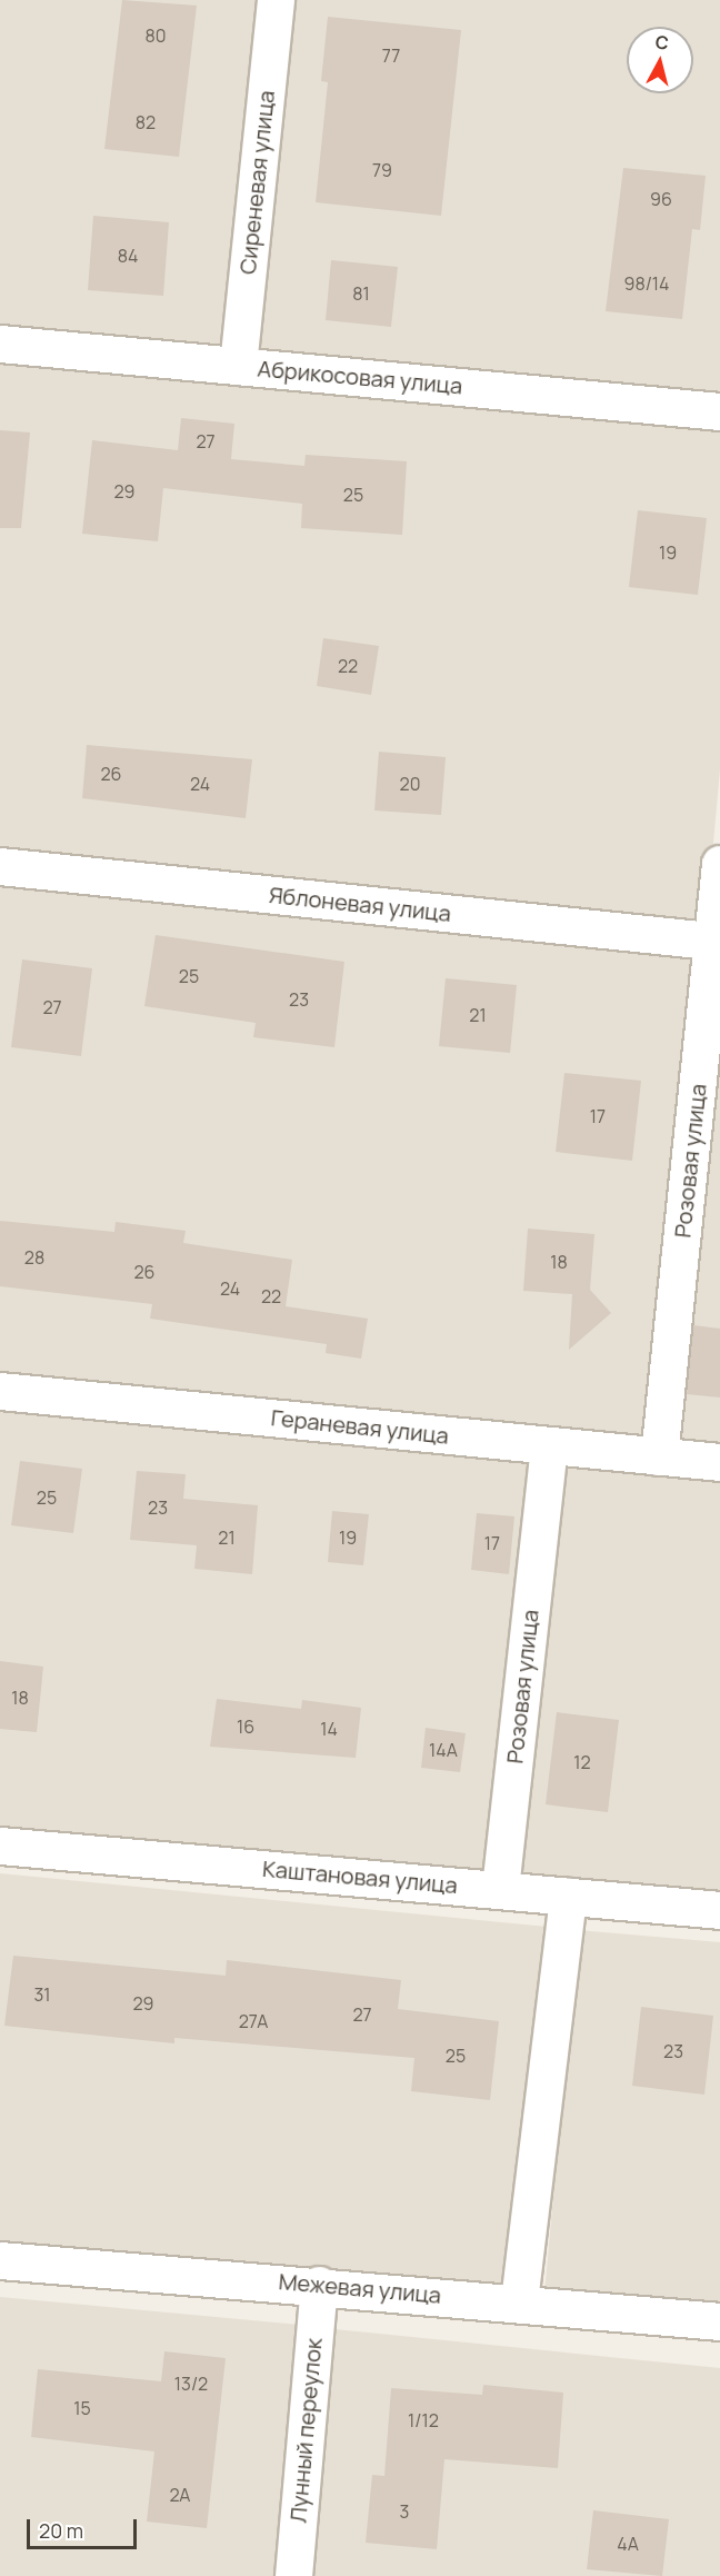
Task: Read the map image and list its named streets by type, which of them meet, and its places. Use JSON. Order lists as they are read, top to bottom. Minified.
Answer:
{"streets":{"street":["Сиреневая улица","Абрикосовая улица","Яблоневая улица","Розовая улица","Гераневая улица","Каштановая улица","Межевая улица","Лунный переулок"]},"crossings":[["Сиреневая улица","Абрикосовая улица"],["Яблоневая улица","Розовая улица"],["Розовая улица","Гераневая улица"],["Розовая улица","Каштановая улица"],["Межевая улица","Лунный переулок"]],"house_numbers":["80","77","82","79","96","84","98/14","81","27","29","25","19","22","26","24","20","25","23","27","21","17","28","18","26","24","22","25","23","21","19","17","18","16","14","14А","12","31","29","27","27А","23","25","13/2","15","1/12","2А","3","4А"],"scale_bar":"20 m","north":"top"}
